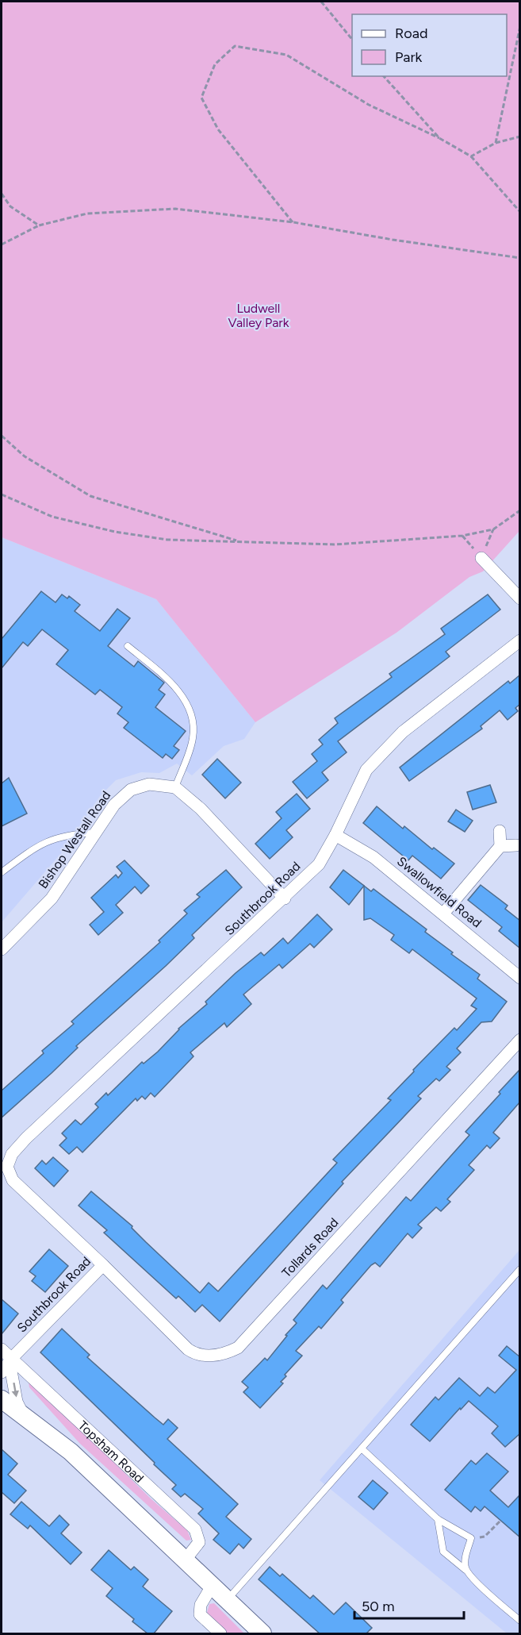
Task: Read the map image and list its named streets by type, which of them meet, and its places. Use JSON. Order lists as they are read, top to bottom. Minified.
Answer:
{"streets":{"street":["Bishop Westall Road","Swallowfield Road","Southbrook Road","Tollards Road","Topsham Road"]},"crossings":[["Swallowfield Road","Southbrook Road"],["Southbrook Road","Tollards Road"],["Southbrook Road","Topsham Road"]],"parks":["Ludwell Valley Park"],"legend":["Road","Park"],"scale_bar":"50 m"}
